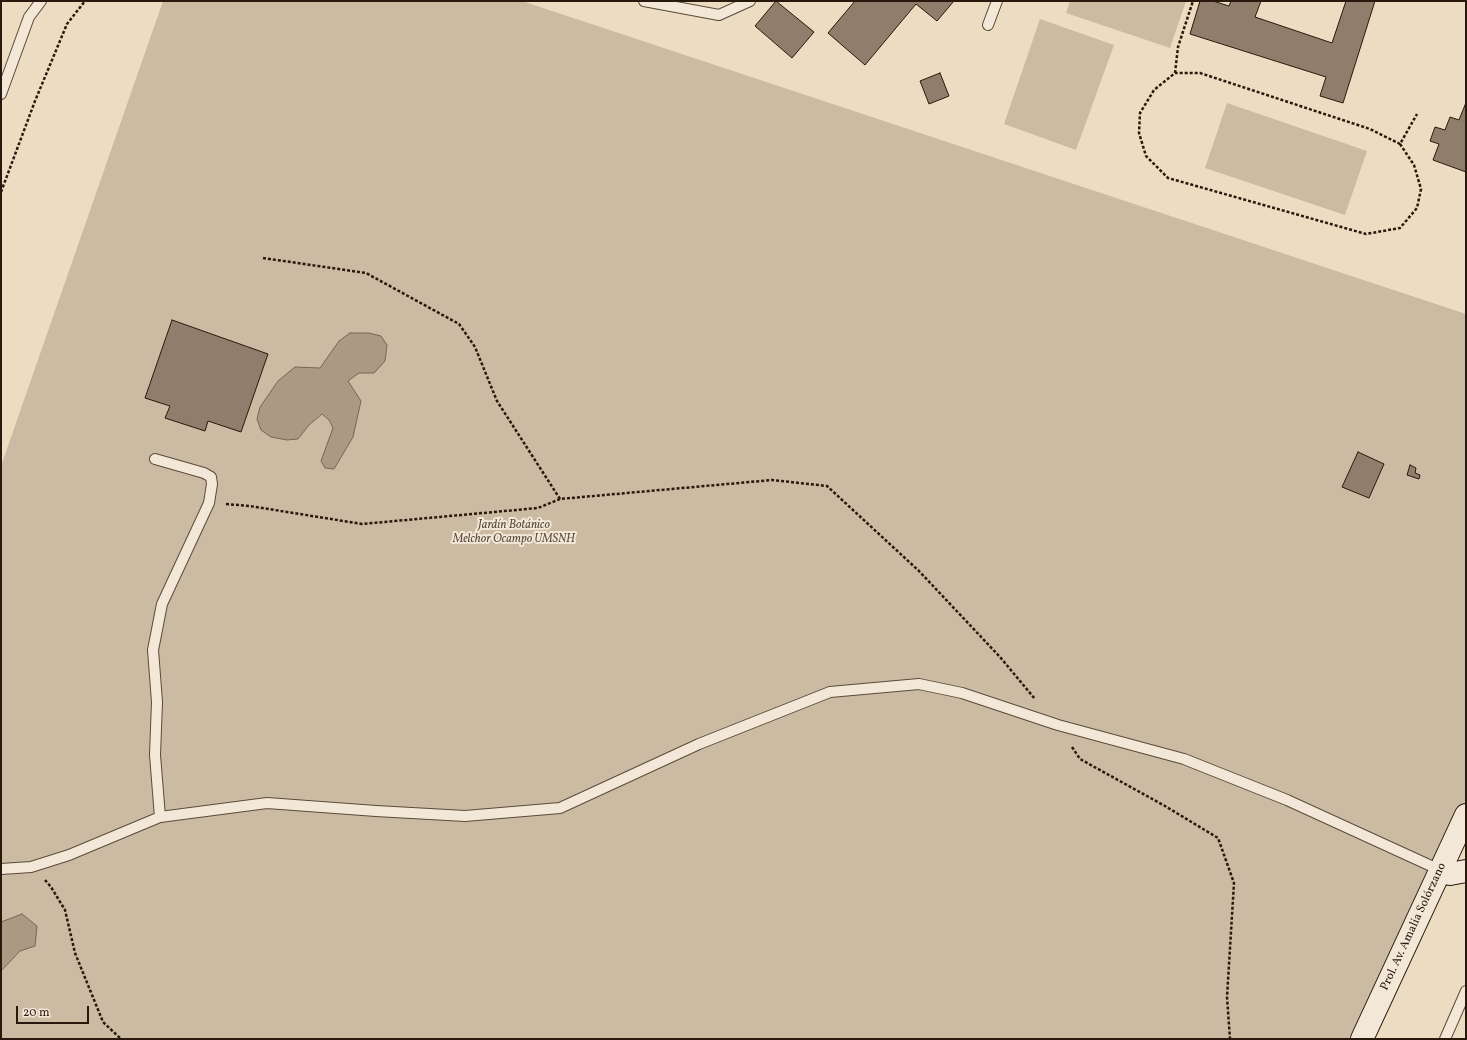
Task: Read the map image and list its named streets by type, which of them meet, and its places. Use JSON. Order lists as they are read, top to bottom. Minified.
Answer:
{"streets":{"main road":["Prol. Av. Amalia Solórzano"]},"parks":["Jardín Botánico Melchor Ocampo UMSNH"],"scale_bar":"20 m"}
